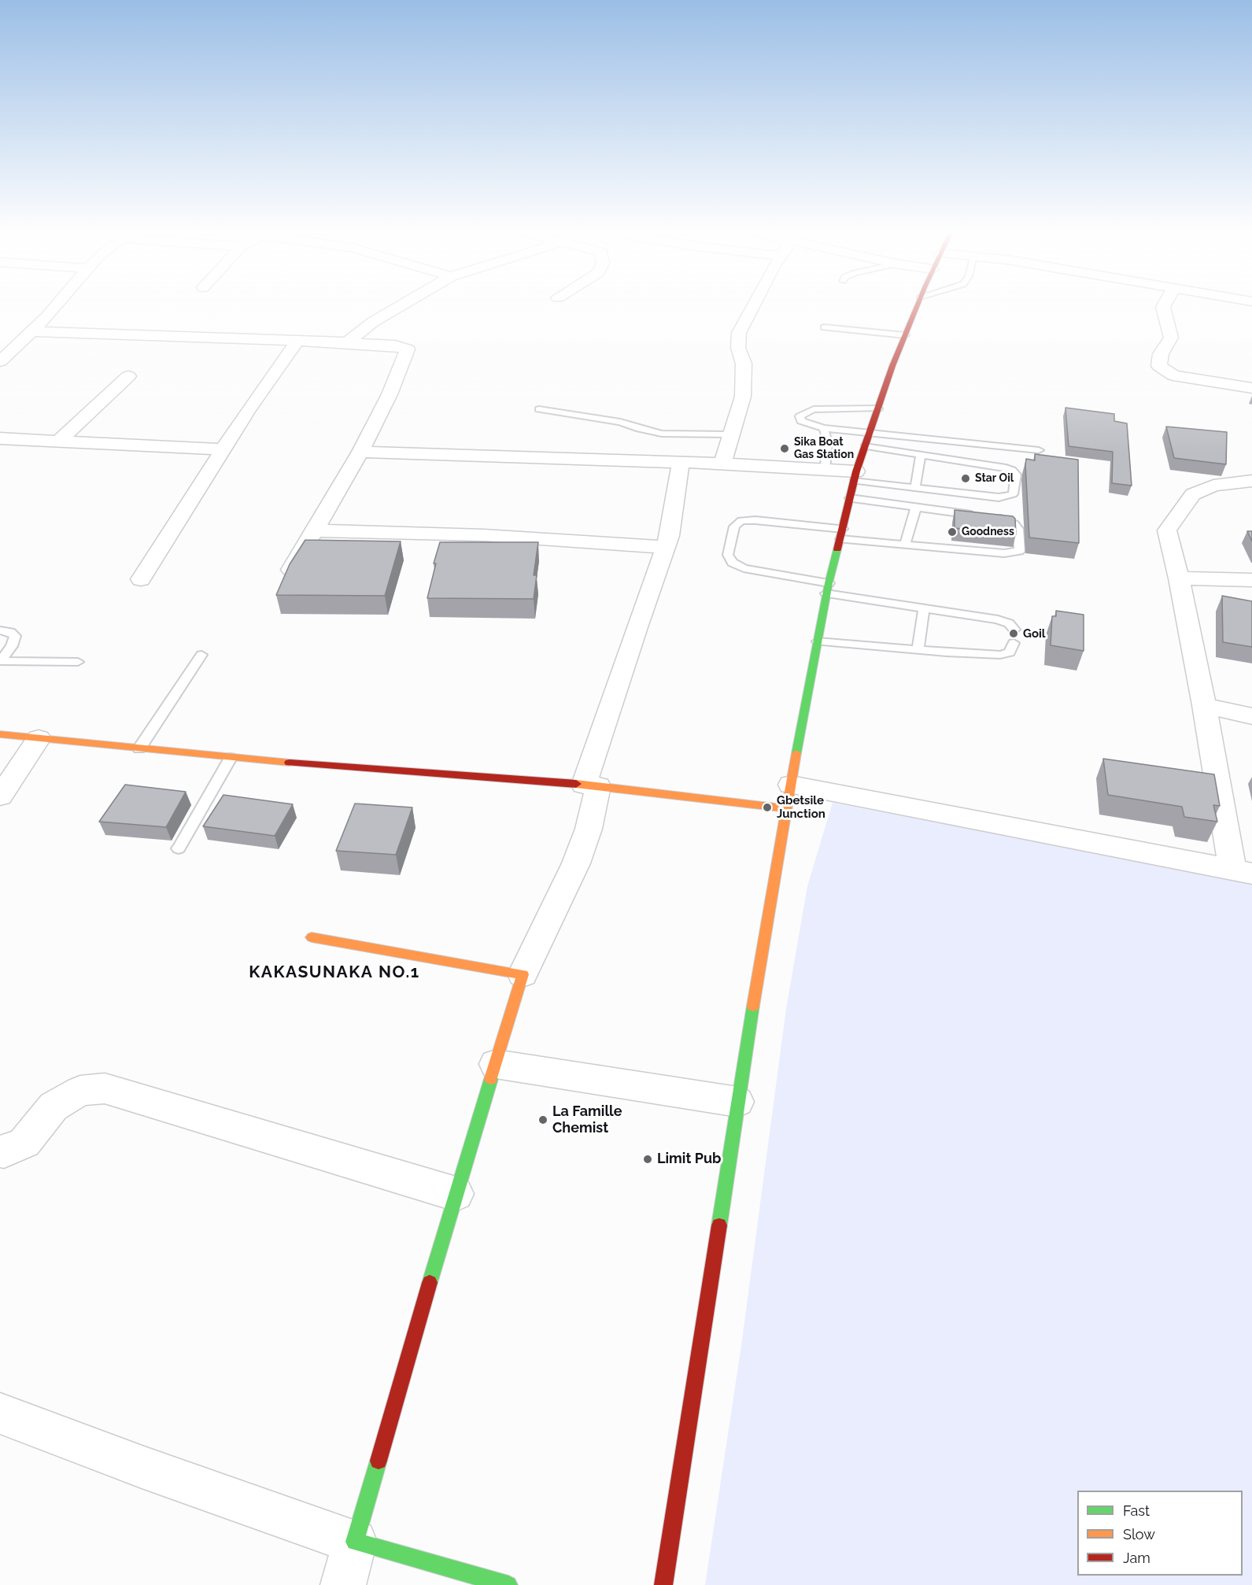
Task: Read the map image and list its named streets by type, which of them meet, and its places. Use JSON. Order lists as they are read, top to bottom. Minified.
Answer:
{"districts":["KAKASUNAKA NO.1"],"places":["Sika Boat Gas Station","Star Oil","Goodness","Goil","Gbetsile Junction","La Famille Chemist","Limit Pub"],"legend":["Fast","Slow","Jam"]}
